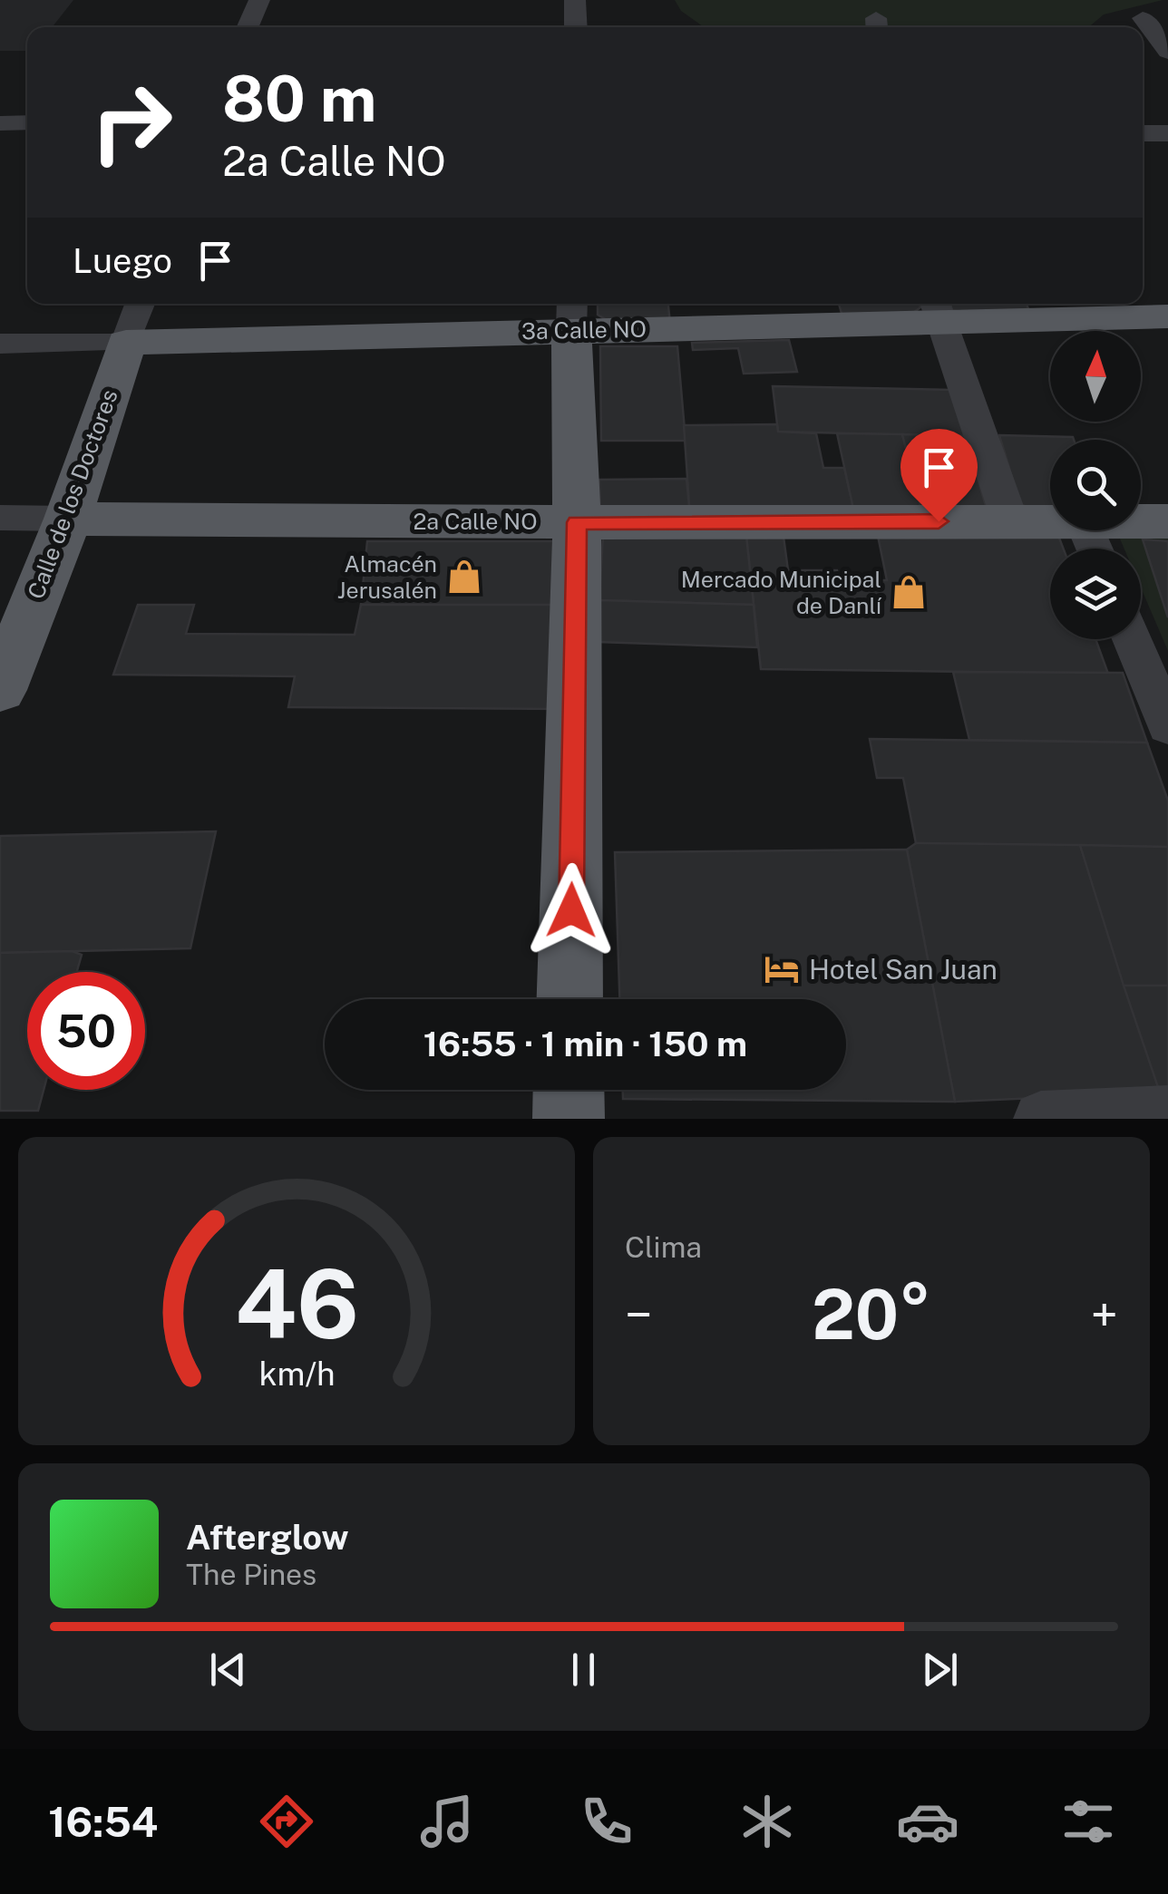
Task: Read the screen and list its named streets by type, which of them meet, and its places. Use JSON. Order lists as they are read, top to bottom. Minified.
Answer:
{"streets":{"main road":["3a Calle NO","Calle de los Doctores","2a Calle NO"]},"crossings":[["3a Calle NO","Calle de los Doctores"],["Calle de los Doctores","2a Calle NO"]],"places":{"shop":["Almacén Jerusalén","Mercado Municipal de Danlí"],"hotel":["Hotel San Juan"]},"north":"top","page":{"turn":["80 m","2a Calle NO"],"then":"Luego","limit":"50","trip":"16:55 · 1 min · 150 m","tile":"Clima","heat":["−","20°","+"],"song":["Afterglow","The Pines"],"tabs":"16:54","gauge":["46","km/h"]}}
